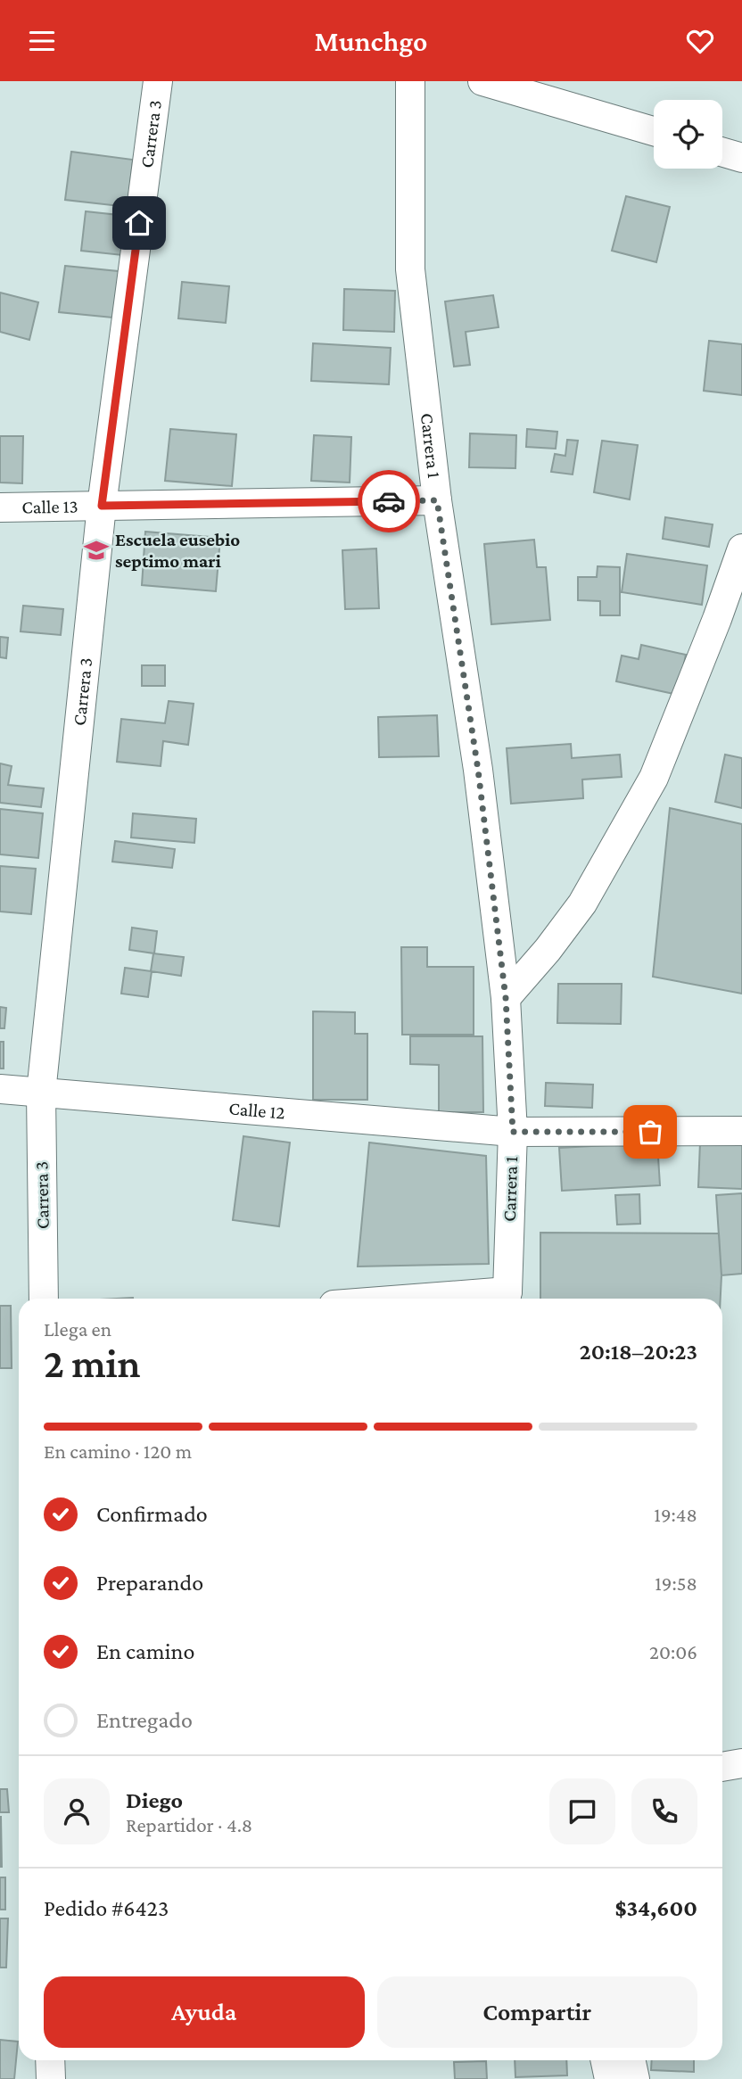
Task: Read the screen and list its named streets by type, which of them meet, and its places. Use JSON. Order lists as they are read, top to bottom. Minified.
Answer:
{"streets":{"street":["Carrera 3","Carrera 1","Calle 13","Calle 12"]},"crossings":[["Carrera 3","Calle 13"],["Carrera 3","Calle 12"],["Carrera 1","Calle 13"],["Carrera 1","Calle 12"]],"places":{"school or university":["Escuela eusebio septimo mari"]},"page":{"header":"Munchgo","heading":["2 min","Llega en","20:18–20:23"],"panel":["Diego","Repartidor · 4.8","Pedido #6423","$34,600"],"bar":"En camino · 120 m","list":[["Confirmado","19:48"],["Preparando","19:58"],["En camino","20:06"],"Entregado"],"buttons":["Ayuda","Compartir"]}}
